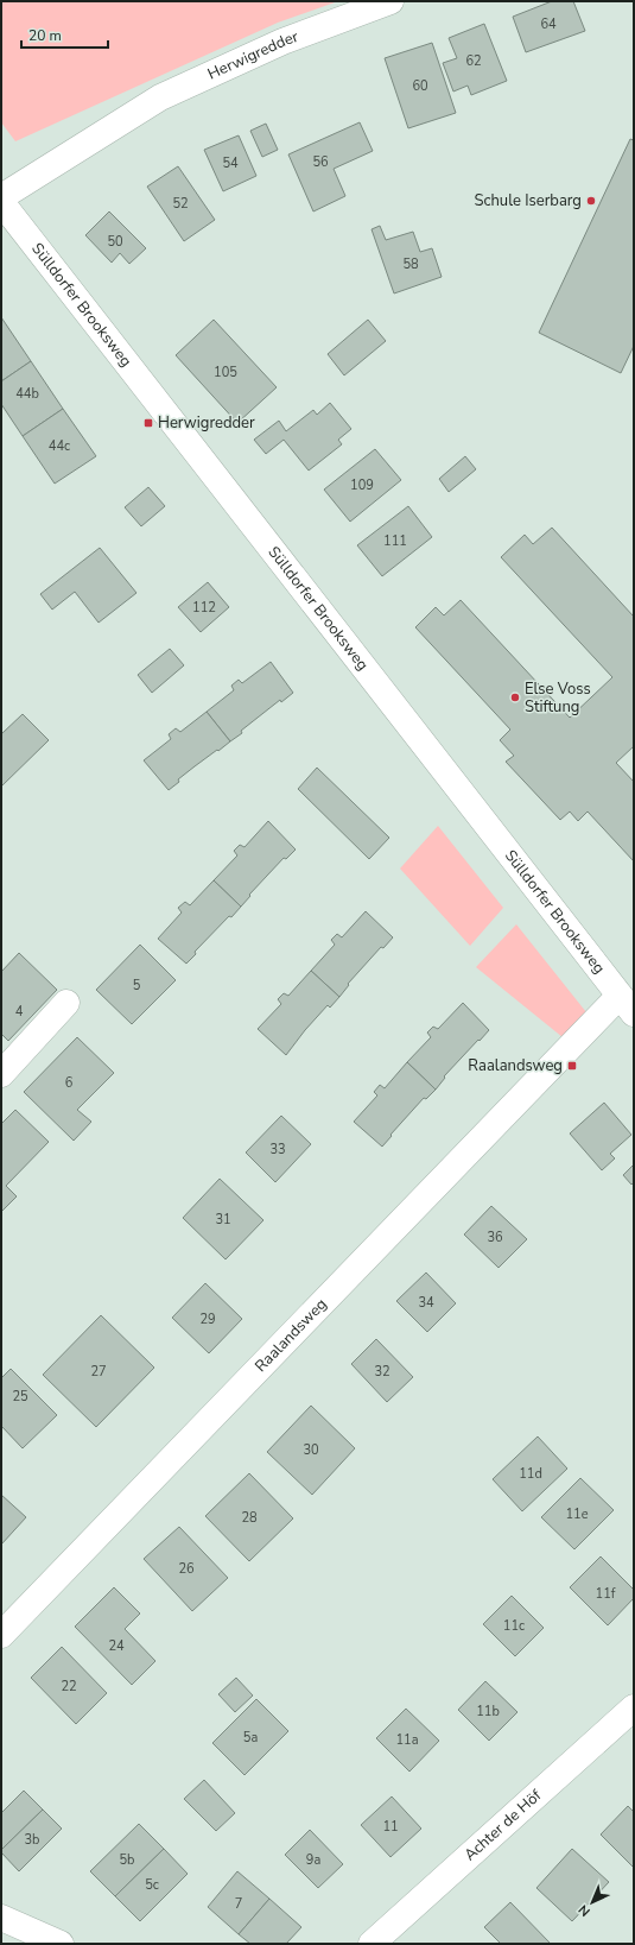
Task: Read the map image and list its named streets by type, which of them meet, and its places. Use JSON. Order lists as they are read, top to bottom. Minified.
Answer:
{"streets":{"street":["Herwigredder","Sülldorfer Brooksweg","Raalandsweg","Achter de Höf"]},"crossings":[["Sülldorfer Brooksweg","Raalandsweg"]],"places":{"other":["Schule Iserbarg","Else Voss Stiftung"],"transit":["Herwigredder","Raalandsweg"]},"house_numbers":["64","62","60","56","54","52","50","58","105","44b","44c","109","111","112","5","4","6","33","31","36","34","29","27","32","25","30","11d","11e","28","26","11f","11c","24","22","11b","5a","11a","11","3b","5b","9a","5c","7"],"scale_bar":"20 m","north":"bottom left"}
